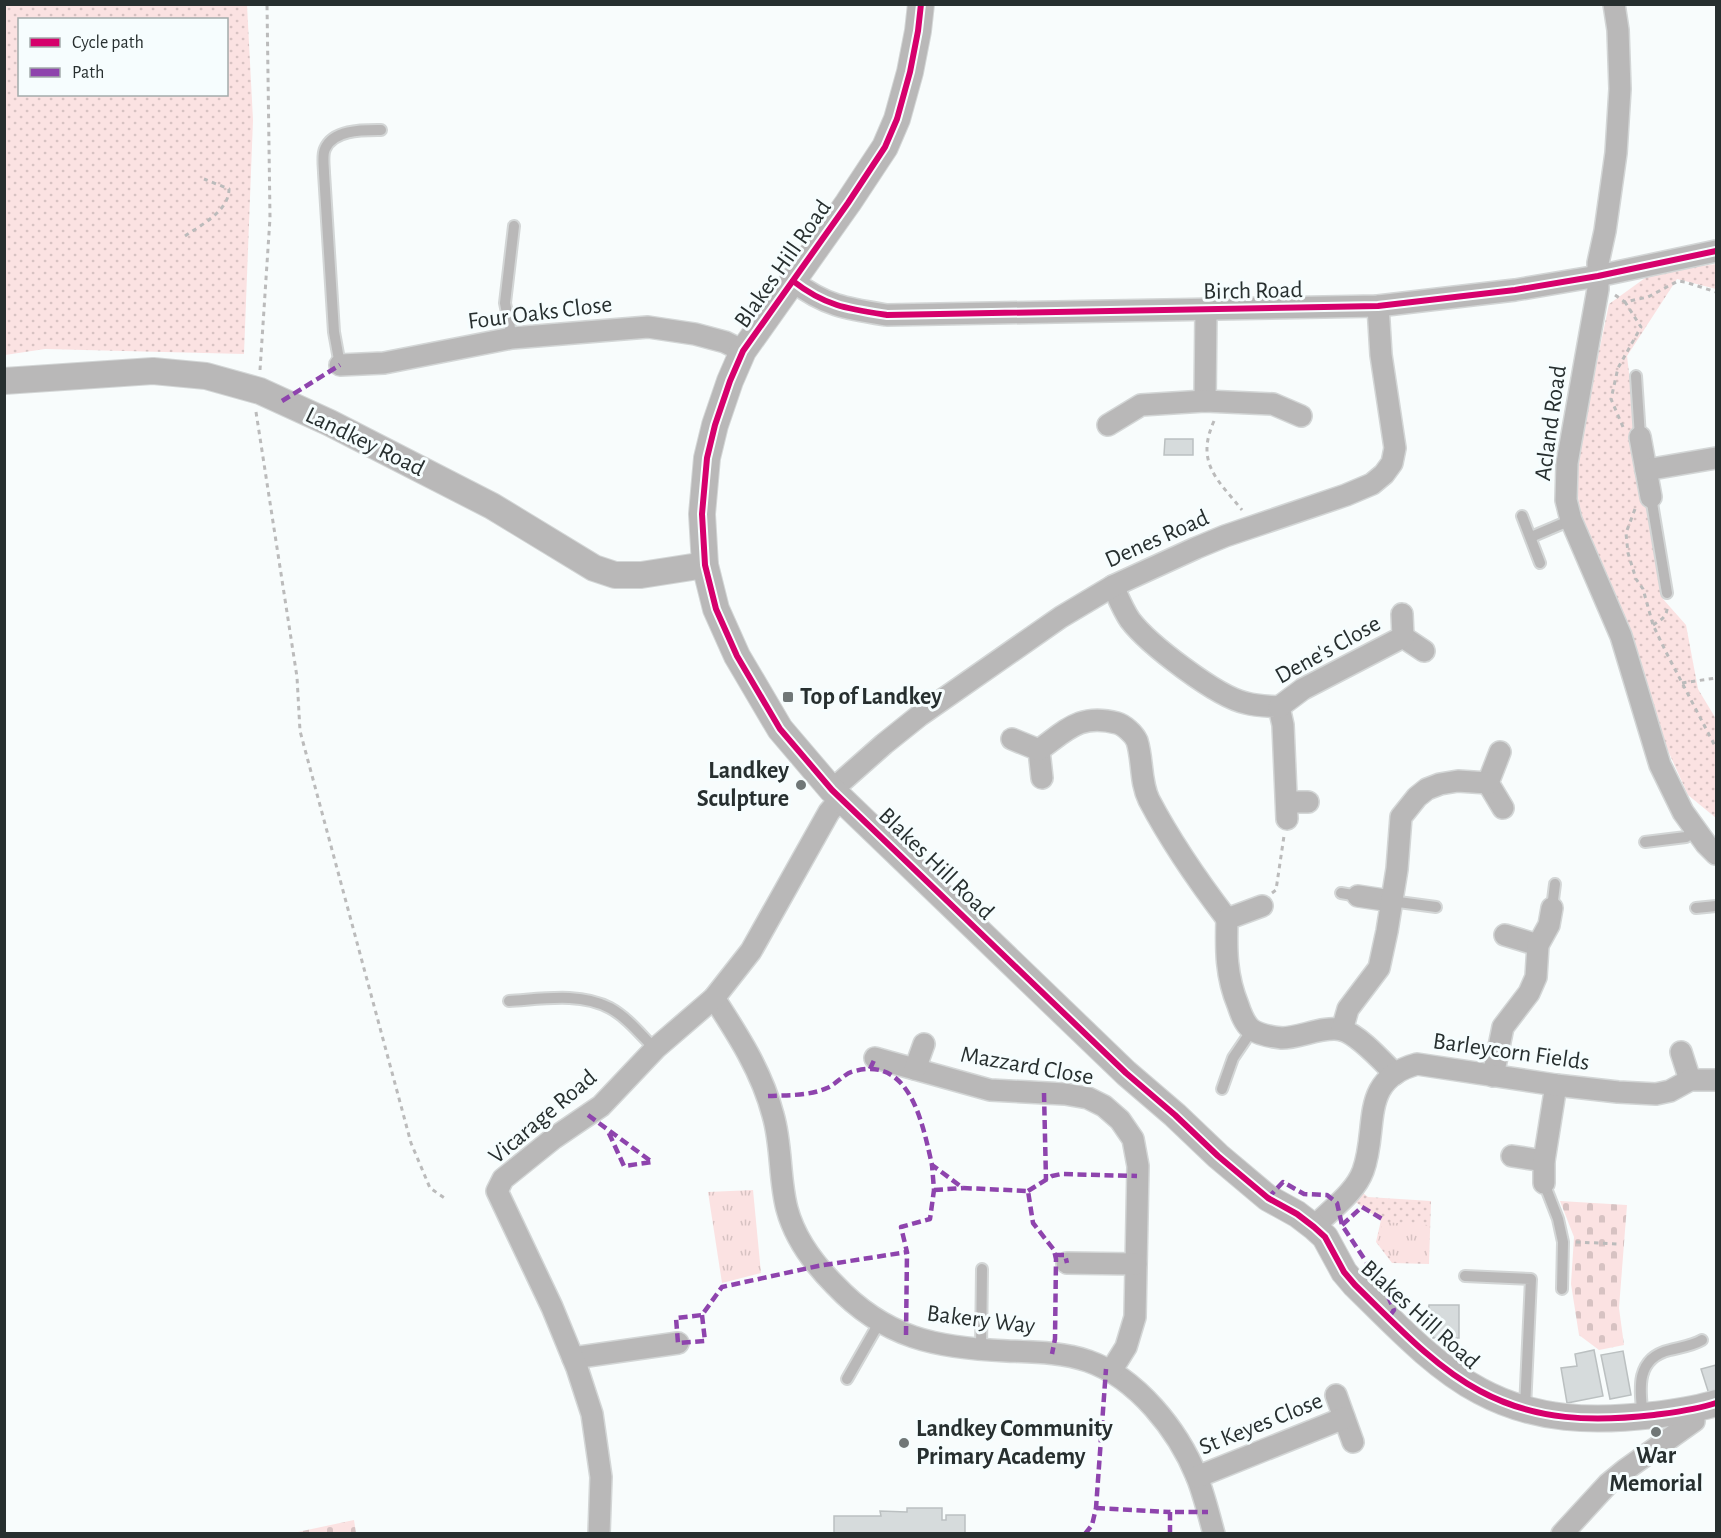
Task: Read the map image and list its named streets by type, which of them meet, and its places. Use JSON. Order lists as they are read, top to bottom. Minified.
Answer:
{"streets":{"street":["Blakes Hill Road","Birch Road","Four Oaks Close","Acland Road","Landkey Road","Denes Road","Dene's Close","Barleycorn Fields","Mazzard Close","Vicarage Road","Bakery Way","St Keyes Close"]},"crossings":[["Blakes Hill Road","Birch Road"],["Blakes Hill Road","Four Oaks Close"],["Blakes Hill Road","Landkey Road"],["Blakes Hill Road","Denes Road"],["Blakes Hill Road","Vicarage Road"],["Birch Road","Acland Road"],["Birch Road","Denes Road"],["Denes Road","Dene's Close"],["Denes Road","Vicarage Road"],["Mazzard Close","Bakery Way"],["Vicarage Road","Bakery Way"],["Bakery Way","St Keyes Close"]],"places":{"transit":["Top of Landkey"],"other":["Landkey Sculpture","War Memorial","Landkey Community Primary Academy"]},"legend":["Cycle path","Path"]}
